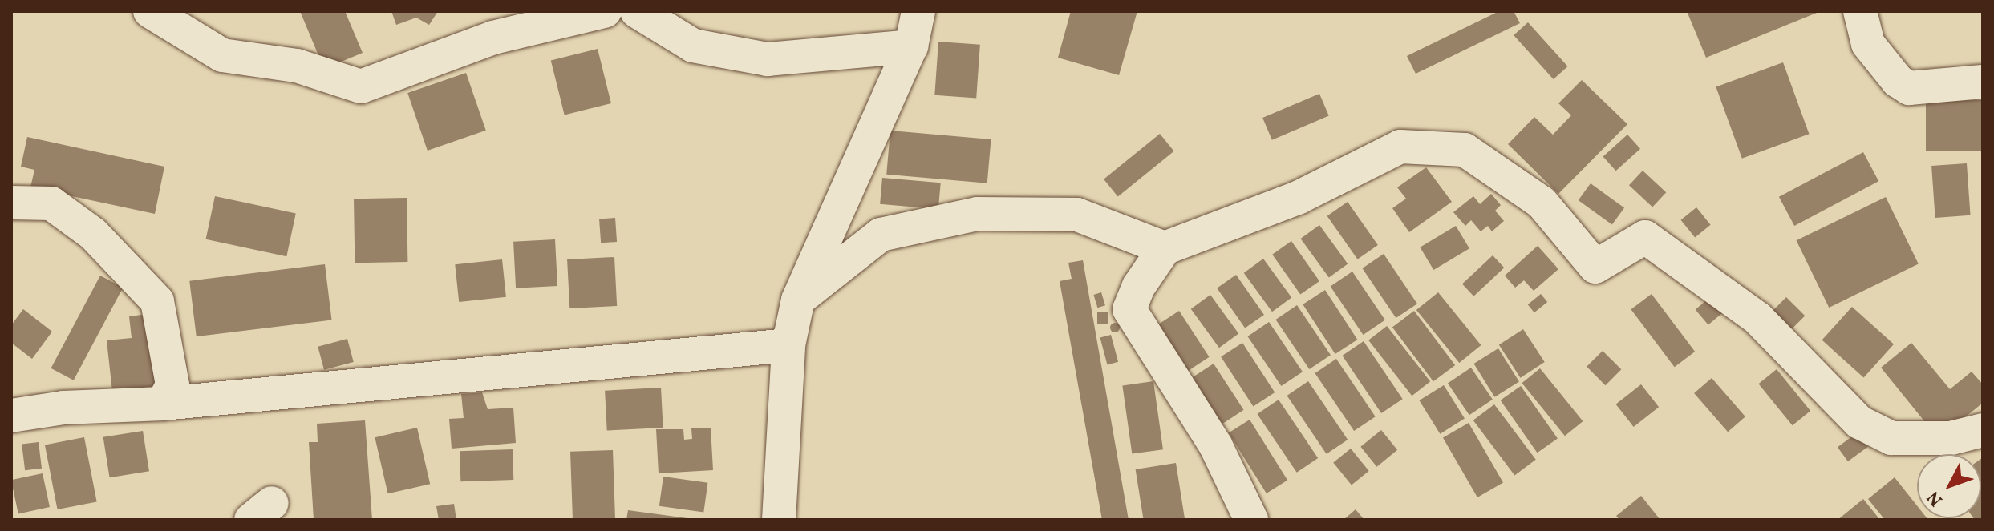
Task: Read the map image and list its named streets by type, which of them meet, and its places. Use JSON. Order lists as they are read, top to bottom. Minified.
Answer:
{"north":"bottom left"}
